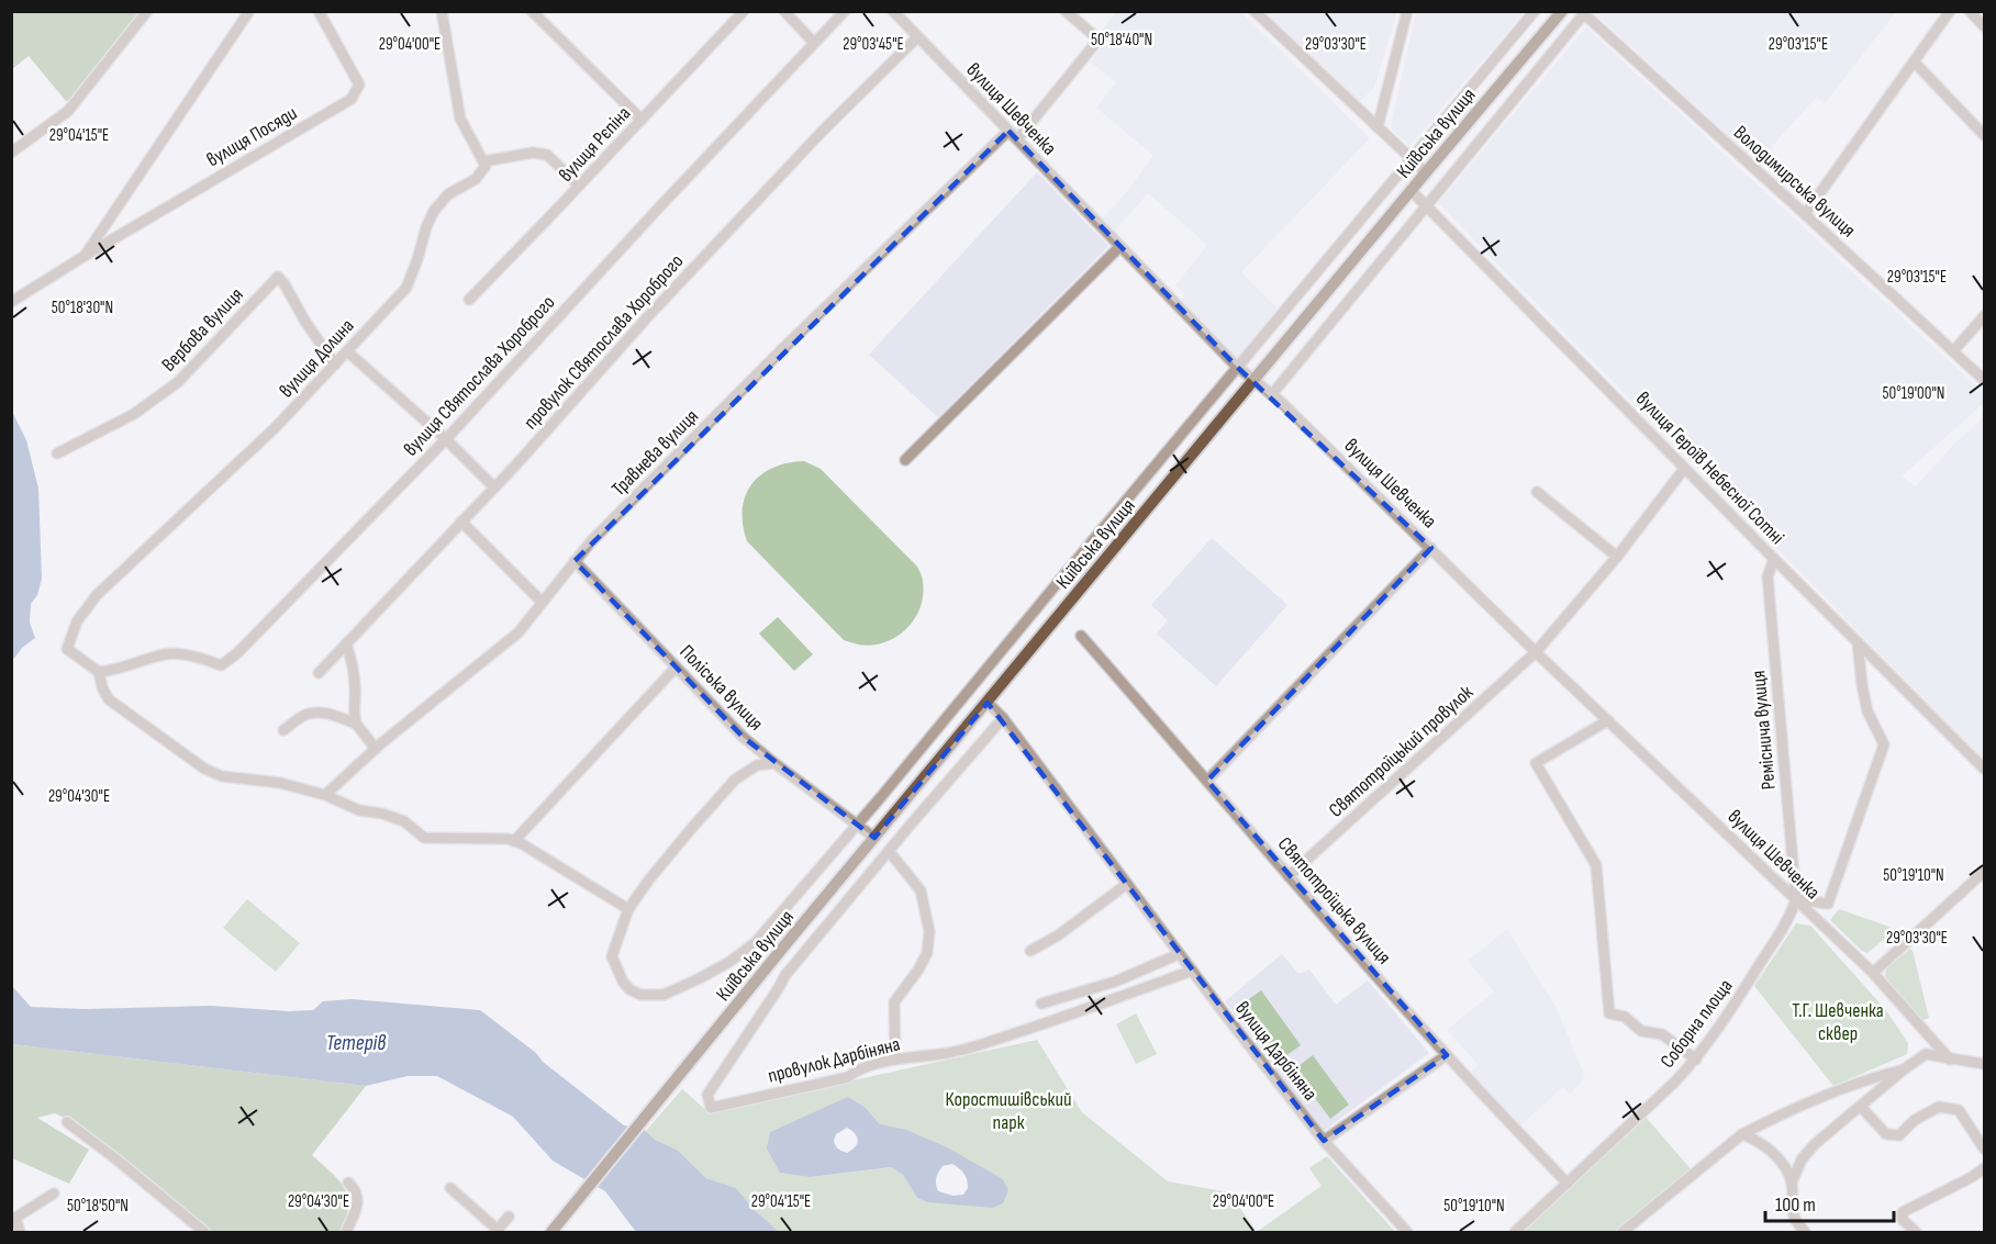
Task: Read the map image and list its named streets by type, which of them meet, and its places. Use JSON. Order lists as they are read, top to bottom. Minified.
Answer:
{"streets":{"main road":["Київська вулиця"],"street":["вулиця Шевченка","вулиця Посяди","вулиця Рєпіна","Володимирська вулиця","Вербова вулиця","провулок Святослава Хороброго","вулиця Долина","вулиця Святослава Хороброго","Травнева вулиця","вулиця Героїв Небесної Сотні","Поліська вулиця","Реміснича вулиця","Святотроїцький провулок","Святотроїцька вулиця","Соборна площа","вулиця Дарбіняна","провулок Дарбіняна"]},"crossings":[["вулиця Шевченка","Київська вулиця"],["вулиця Шевченка","провулок Святослава Хороброго"],["вулиця Шевченка","Травнева вулиця"],["вулиця Шевченка","Реміснича вулиця"],["вулиця Шевченка","Святотроїцький провулок"],["вулиця Шевченка","Соборна площа"],["Київська вулиця","вулиця Героїв Небесної Сотні"],["Київська вулиця","Поліська вулиця"],["Київська вулиця","вулиця Дарбіняна"],["Вербова вулиця","вулиця Долина"],["вулиця Долина","вулиця Святослава Хороброго"],["Травнева вулиця","Поліська вулиця"],["вулиця Героїв Небесної Сотні","Реміснича вулиця"],["вулиця Героїв Небесної Сотні","Святотроїцький провулок"],["Реміснича вулиця","Соборна площа"],["Святотроїцький провулок","Святотроїцька вулиця"],["Святотроїцька вулиця","Соборна площа"],["вулиця Дарбіняна","провулок Дарбіняна"]],"water":["Тетерів"],"parks":["Т.Г. Шевченка сквер","Коростишівський парк"],"scale_bar":"100 m","coordinates":["50°18'40\"N","29°04'00\"E","29°03'45\"E","29°03'30\"E","29°03'15\"E","29°04'15\"E","50°18'30\"N","50°19'00\"N","29°04'30\"E","50°19'10\"N","50°18'50\"N"]}
